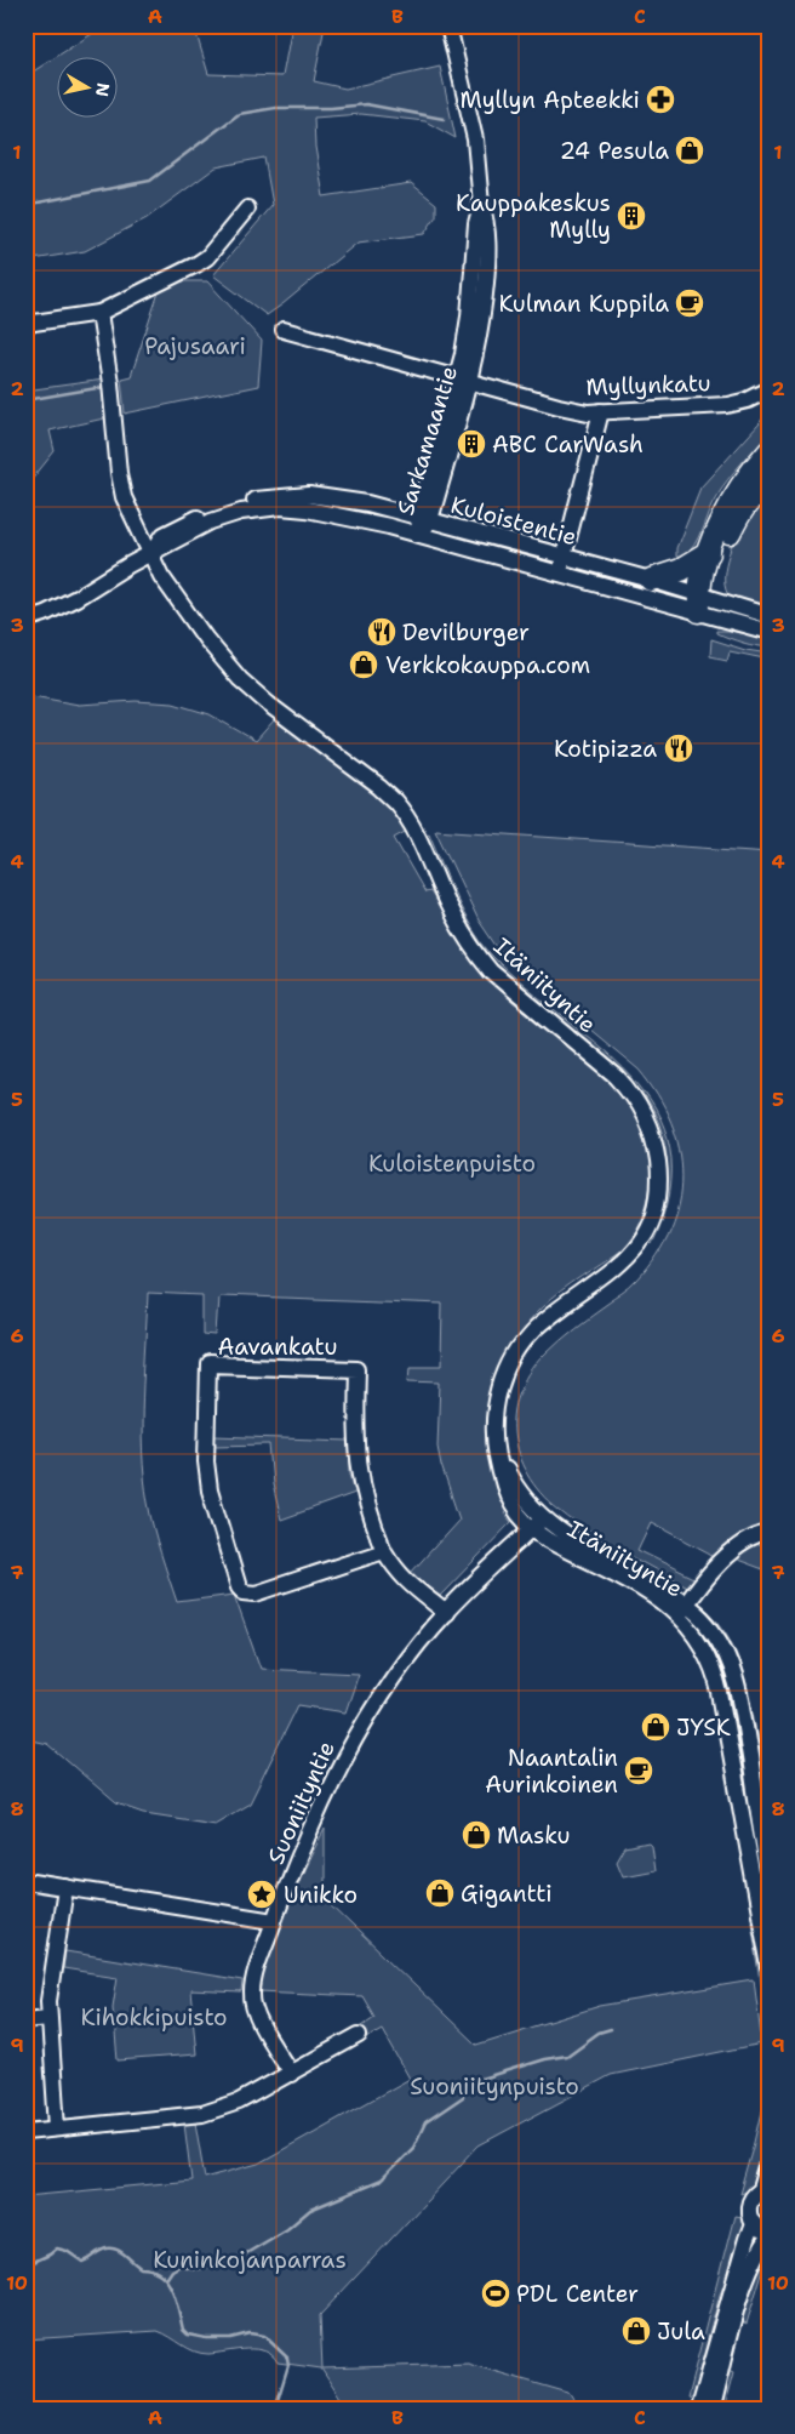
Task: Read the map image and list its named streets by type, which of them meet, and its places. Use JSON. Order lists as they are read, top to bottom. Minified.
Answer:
{"streets":{"street":["Myllynkatu","Sarkamaantie","Kuloistentie","Itäniityntie","Aavankatu","Suoniityntie"]},"crossings":[["Myllynkatu","Sarkamaantie"],["Sarkamaantie","Kuloistentie"],["Kuloistentie","Itäniityntie"],["Itäniityntie","Suoniityntie"],["Aavankatu","Suoniityntie"]],"parks":["Pajusaari","Kuloistenpuisto","Kihokkipuisto","Suoniitynpuisto","Kuninkojanparras"],"places":{"pharmacy":["Myllyn Apteekki"],"shop":["24 Pesula","Verkkokauppa.com","JYSK","Masku","Gigantti","Jula"],"building":["Kauppakeskus Mylly","ABC CarWash"],"cafe":["Kulman Kuppila","Naantalin Aurinkoinen"],"restaurant":["Devilburger","Kotipizza"],"place":["Unikko"],"sports":["PDL Center"]},"north":"right","grid":{"columns":["A","B","C"],"rows":["1","2","3","4","5","6","7","8","9","10"]}}
